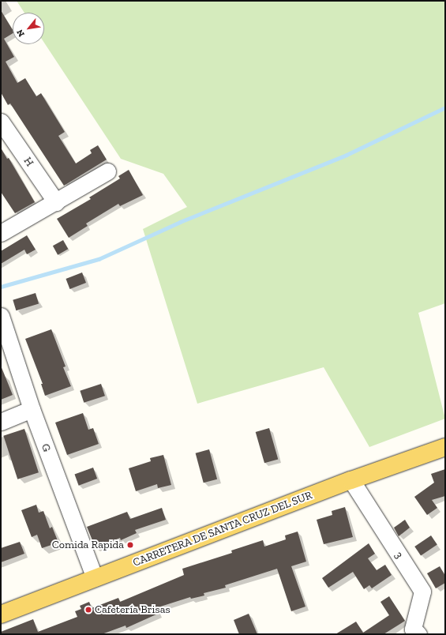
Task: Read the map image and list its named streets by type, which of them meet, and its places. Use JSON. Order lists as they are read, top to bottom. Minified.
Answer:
{"streets":{"main road":["CARRETERA DE SANTA CRUZ DEL SUR"],"street":["H","G","3"]},"crossings":[["G","CARRETERA DE SANTA CRUZ DEL SUR"],["CARRETERA DE SANTA CRUZ DEL SUR","3"]],"places":["Comida Rapida","Cafetería Brisas"],"north":"bottom left"}
